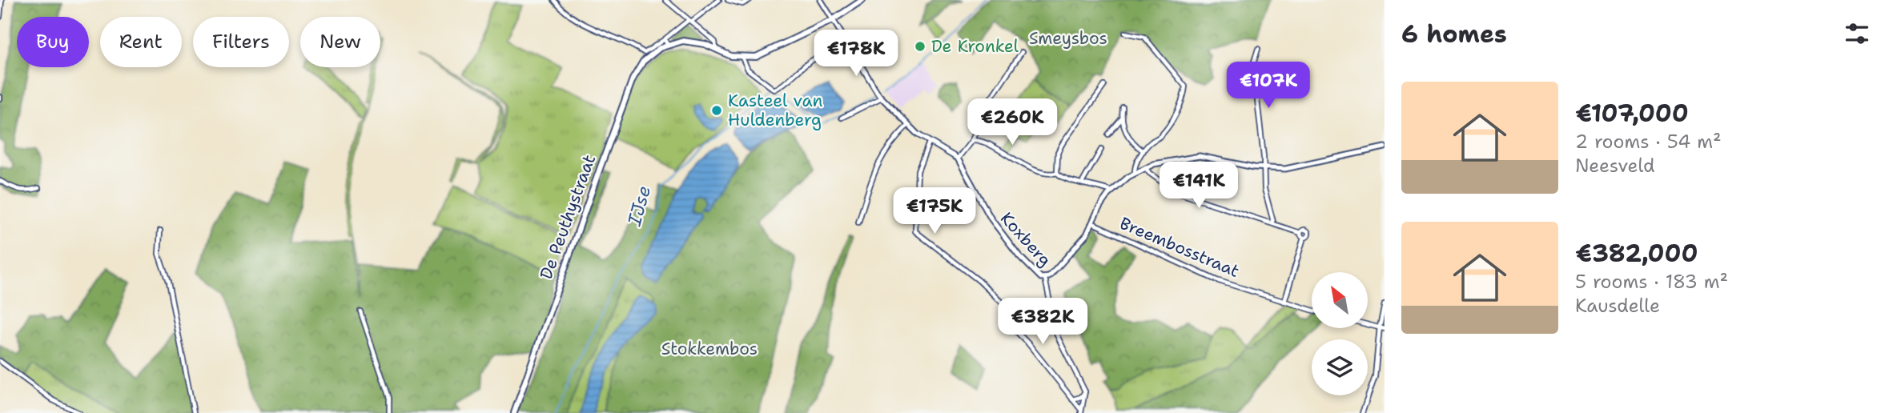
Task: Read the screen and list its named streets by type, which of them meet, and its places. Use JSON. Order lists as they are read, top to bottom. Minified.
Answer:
{"streets":{"main road":["De Peuthystraat"],"street":["Koxberg","Breembosstraat"]},"crossings":[["Koxberg","Breembosstraat"]],"water":["IJse"],"parks":["Smeysbos","Stokkembos"],"places":["De Kronkel","Kasteel van Huldenberg"],"north":"top left","page":{"heading":"6 homes","chip":["Buy","Rent","Filters","New"],"price":["€178K","€107K","€260K","€141K","€175K","€382K"],"list":[{"name":"€107,000","note":"2 rooms · 54 m² · Neesveld"},{"name":"€382,000","note":"5 rooms · 183 m² · Kausdelle"}]}}
